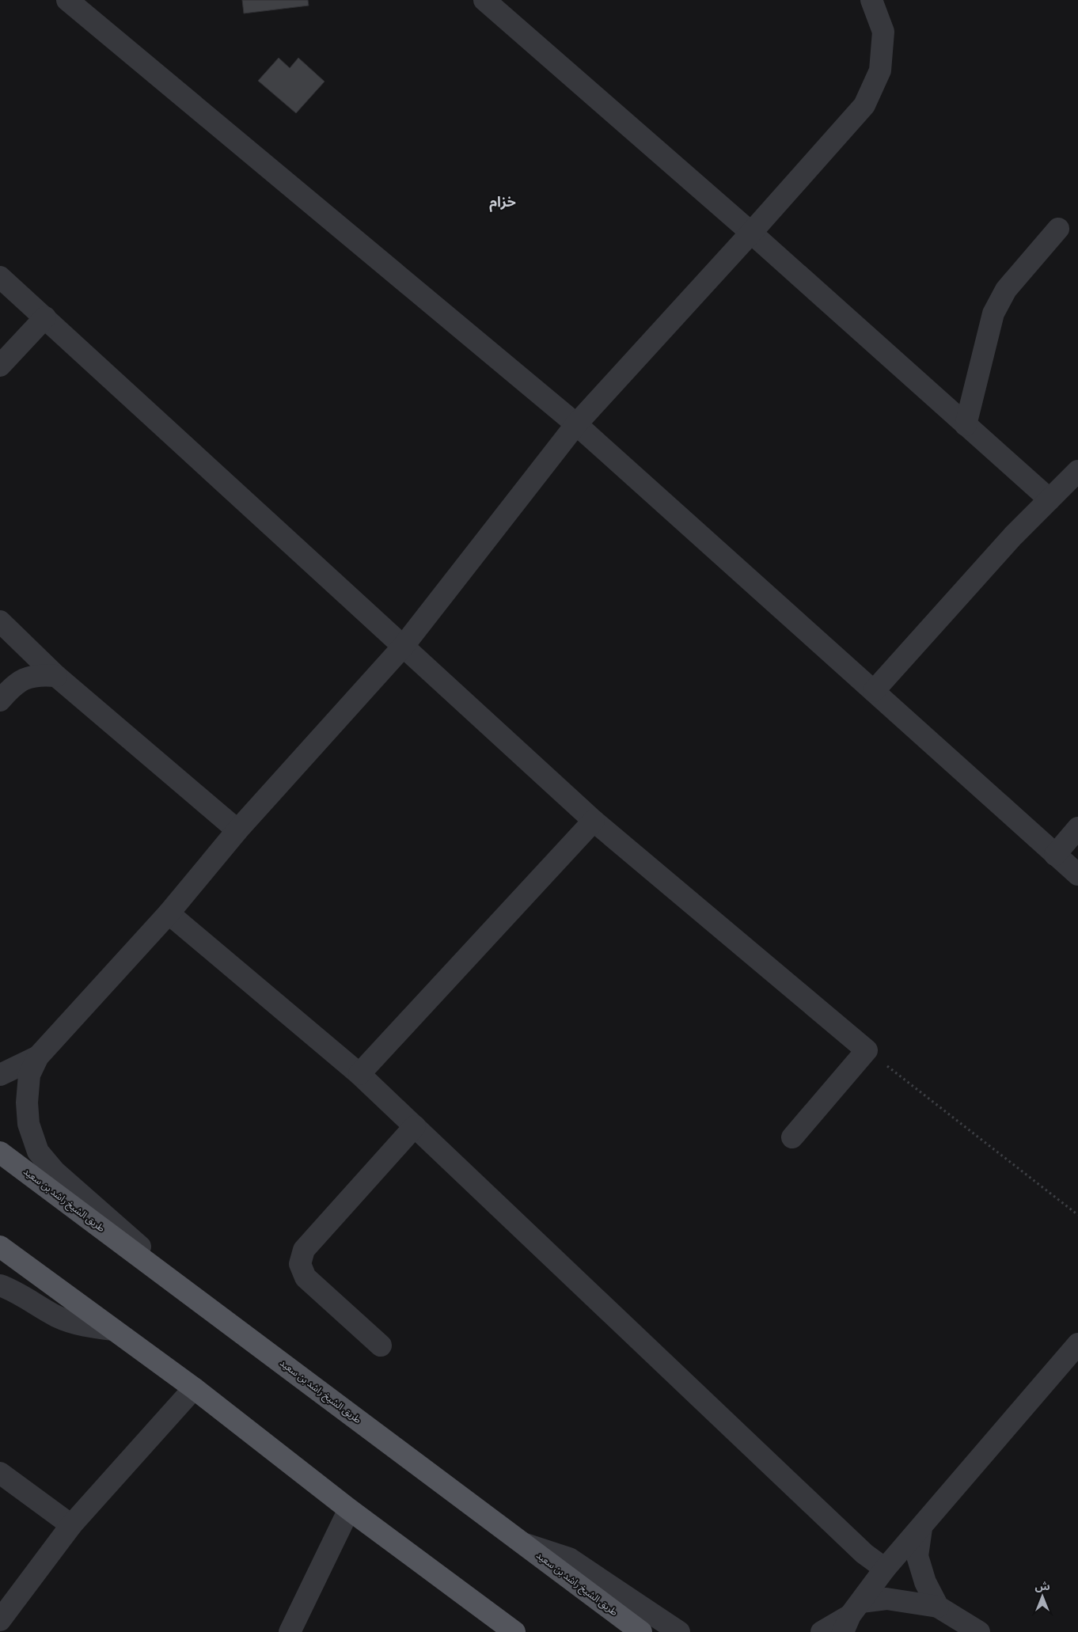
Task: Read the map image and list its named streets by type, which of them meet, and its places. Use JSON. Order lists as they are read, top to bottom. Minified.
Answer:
{"streets":{"main road":["طريق الشيخ راشد بن سعيد"]},"districts":["خزام"],"north":"top"}
